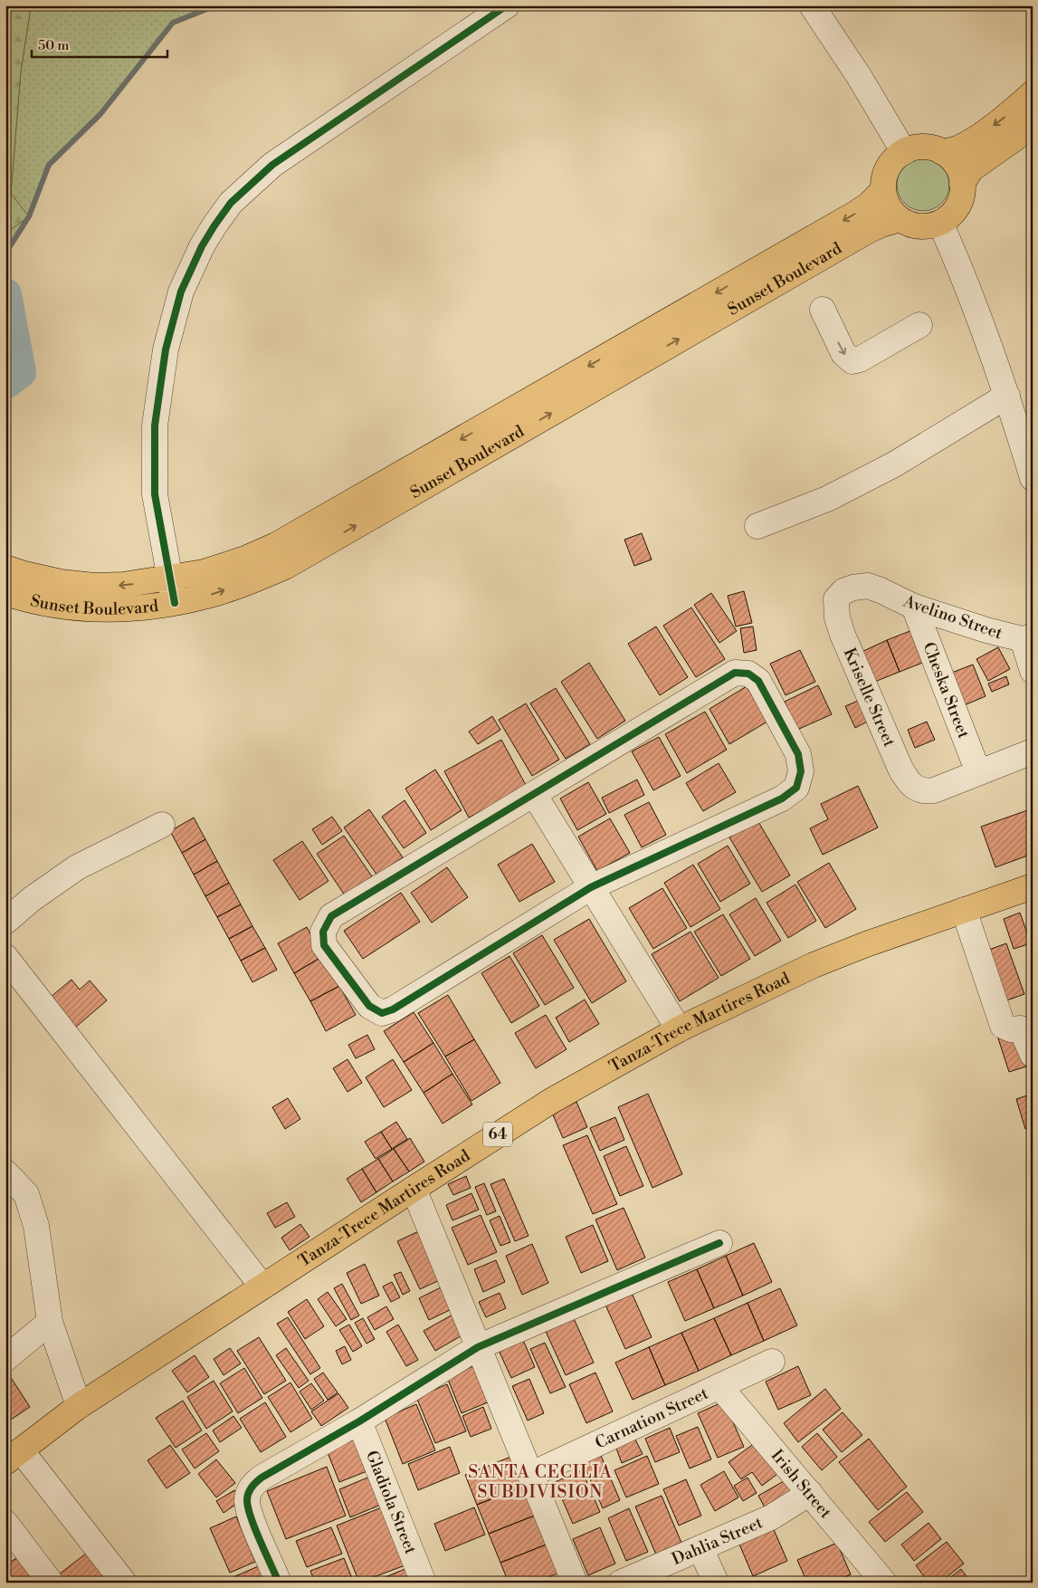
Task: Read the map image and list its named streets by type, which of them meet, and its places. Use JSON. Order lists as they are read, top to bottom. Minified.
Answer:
{"streets":{"main road":["Sunset Boulevard","Tanza-Trece Martires Road","64"],"street":["Avelino Street","Cheska Street","Kriselle Street","Carnation Street","Irish Street","Gladiola Street","Dahlia Street"]},"crossings":[["Avelino Street","Cheska Street"],["Avelino Street","Kriselle Street"],["Cheska Street","Kriselle Street"],["Carnation Street","Irish Street"],["Irish Street","Dahlia Street"]],"districts":["SANTA CECILIA SUBDIVISION"],"scale_bar":"50 m"}
